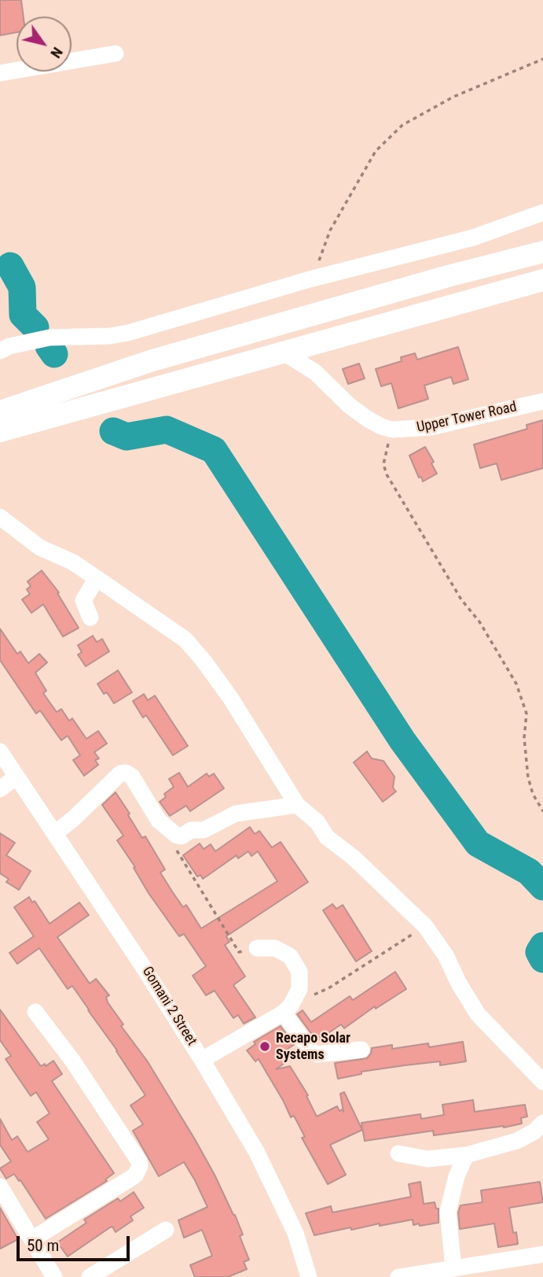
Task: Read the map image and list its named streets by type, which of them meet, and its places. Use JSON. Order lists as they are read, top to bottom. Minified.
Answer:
{"streets":{"street":["Upper Tower Road","Gomani 2 Street"]},"places":["Recapo Solar Systems"],"scale_bar":"50 m","north":"bottom right"}
